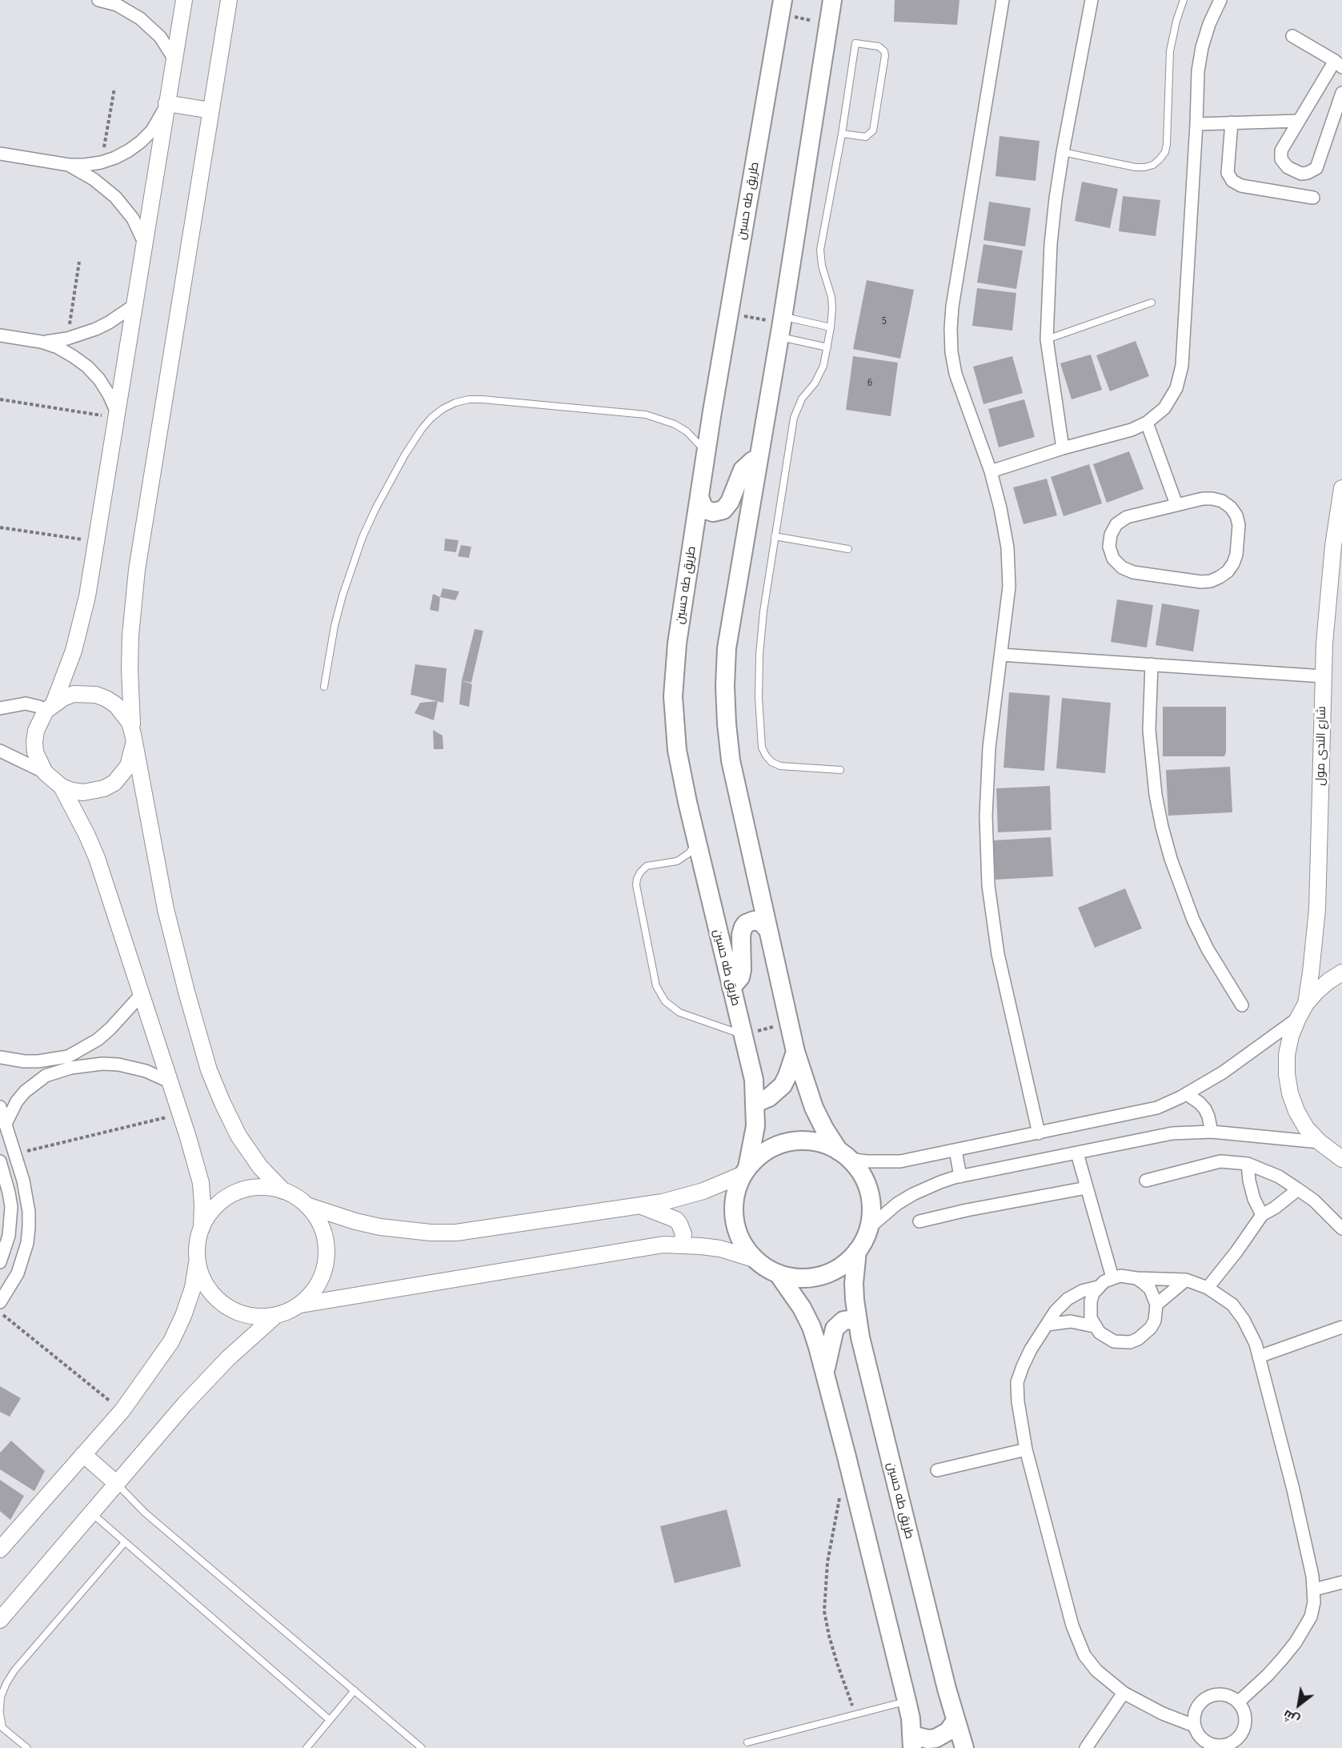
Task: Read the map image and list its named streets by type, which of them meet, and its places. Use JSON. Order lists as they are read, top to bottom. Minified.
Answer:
{"streets":{"main road":["طريق طه حسين"],"street":["شارع الندى مول"]},"house_numbers":["5","6"],"north":"bottom left"}
